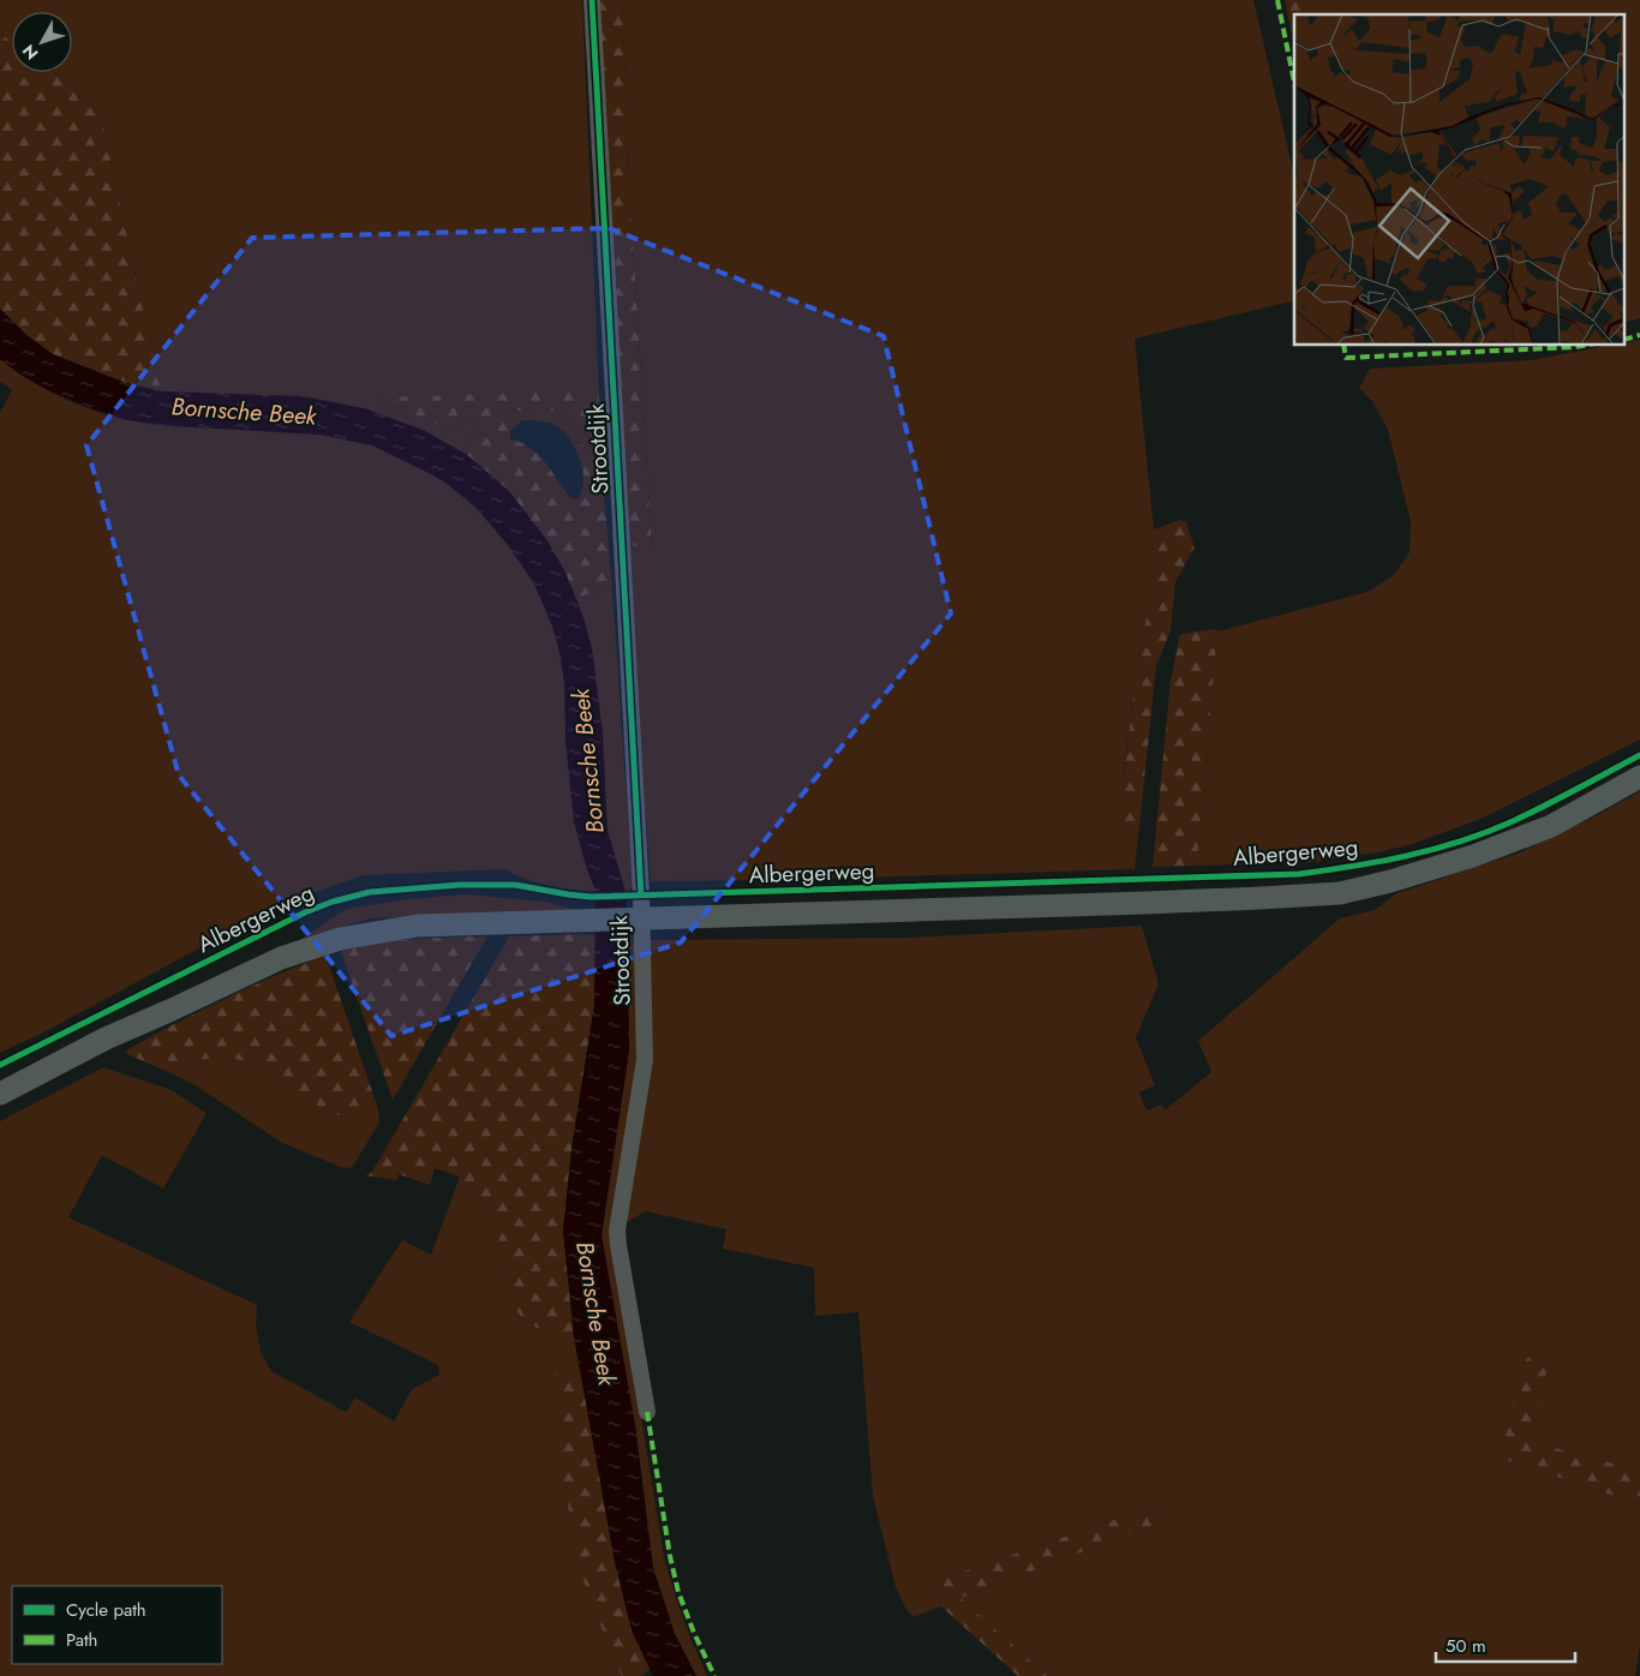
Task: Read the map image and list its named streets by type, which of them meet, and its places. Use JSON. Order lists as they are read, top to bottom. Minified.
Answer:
{"streets":{"main road":["Albergerweg"],"street":["Strootdijk"]},"crossings":[["Strootdijk","Albergerweg"]],"water":["Bornsche Beek"],"legend":["Cycle path","Path"],"scale_bar":"50 m","north":"bottom left"}
